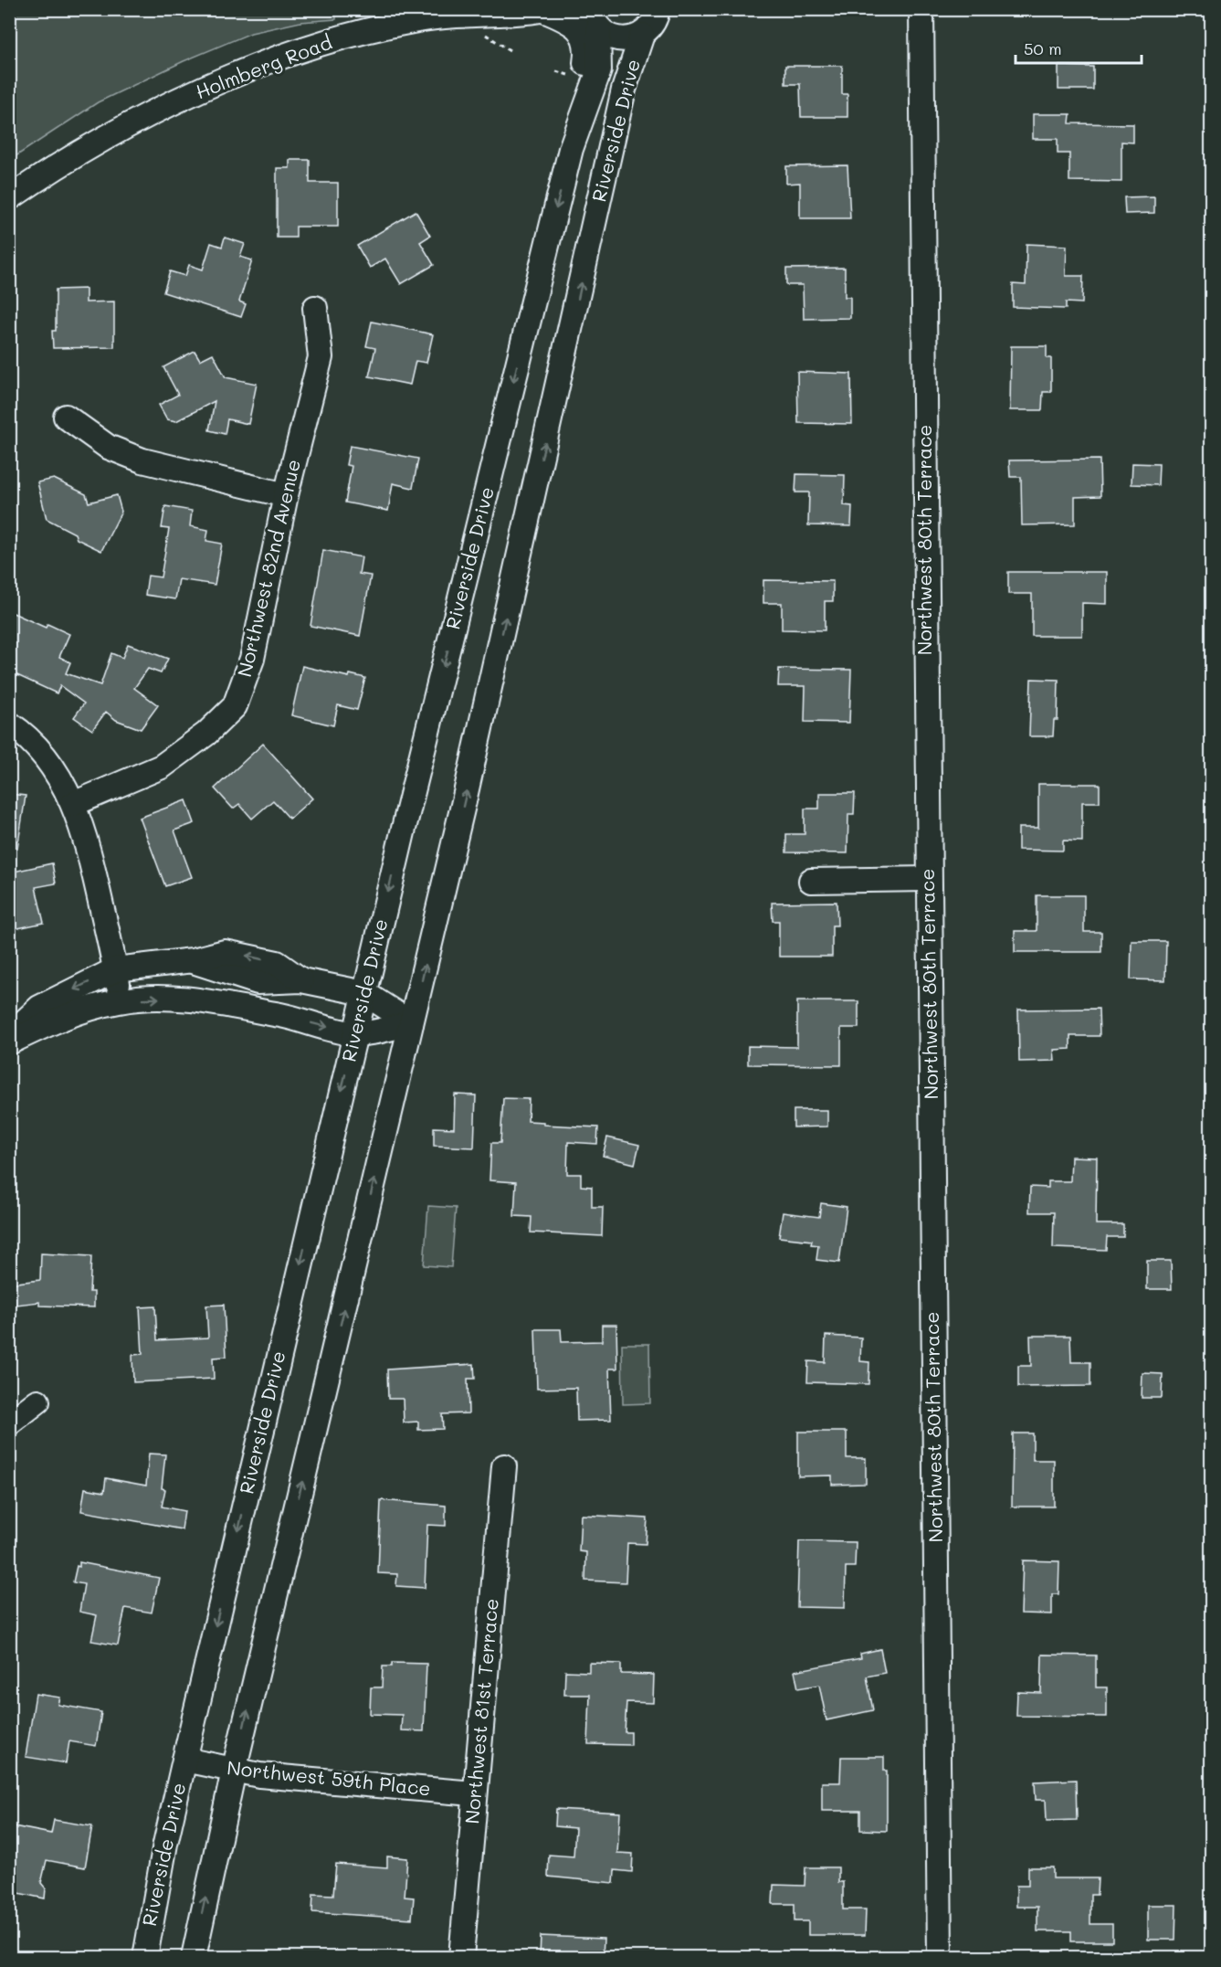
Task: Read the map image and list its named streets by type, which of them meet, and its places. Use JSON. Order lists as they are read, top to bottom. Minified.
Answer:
{"streets":{"street":["Holmberg Road","Riverside Drive","Northwest 80th Terrace","Northwest 82nd Avenue","Northwest 81st Terrace","Northwest 59th Place"]},"crossings":[["Holmberg Road","Riverside Drive"],["Riverside Drive","Northwest 59th Place"],["Northwest 81st Terrace","Northwest 59th Place"]],"scale_bar":"50 m"}
